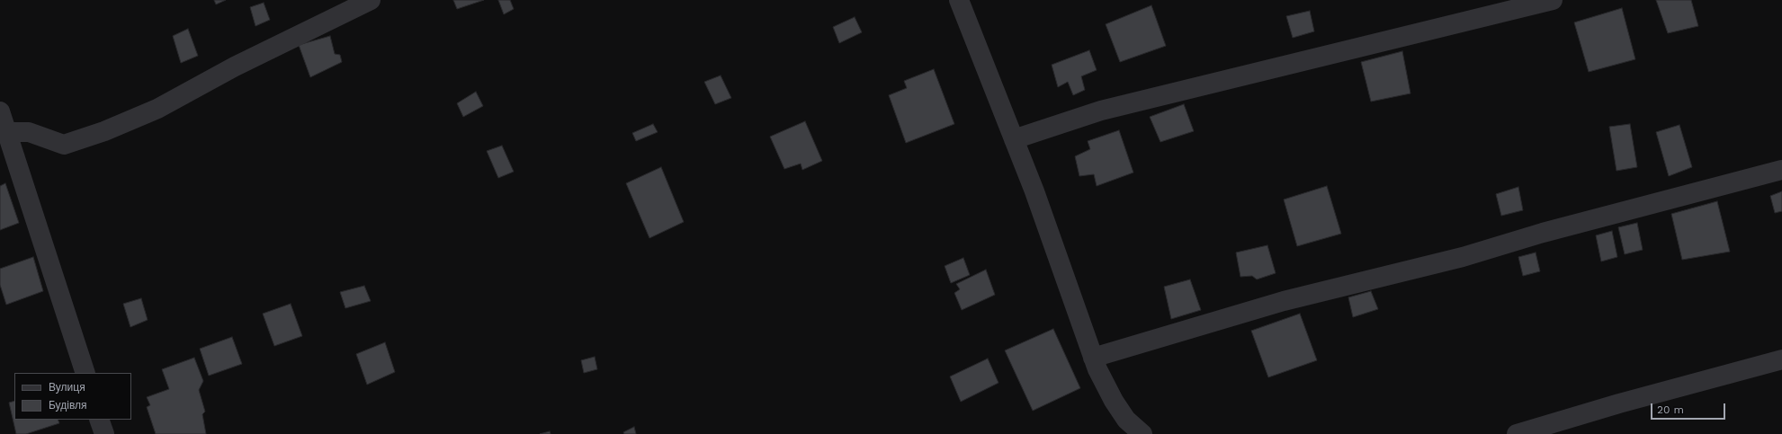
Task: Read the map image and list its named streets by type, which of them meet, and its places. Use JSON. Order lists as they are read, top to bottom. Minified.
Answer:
{"legend":["Вулиця","Будівля"],"scale_bar":"20 m"}
